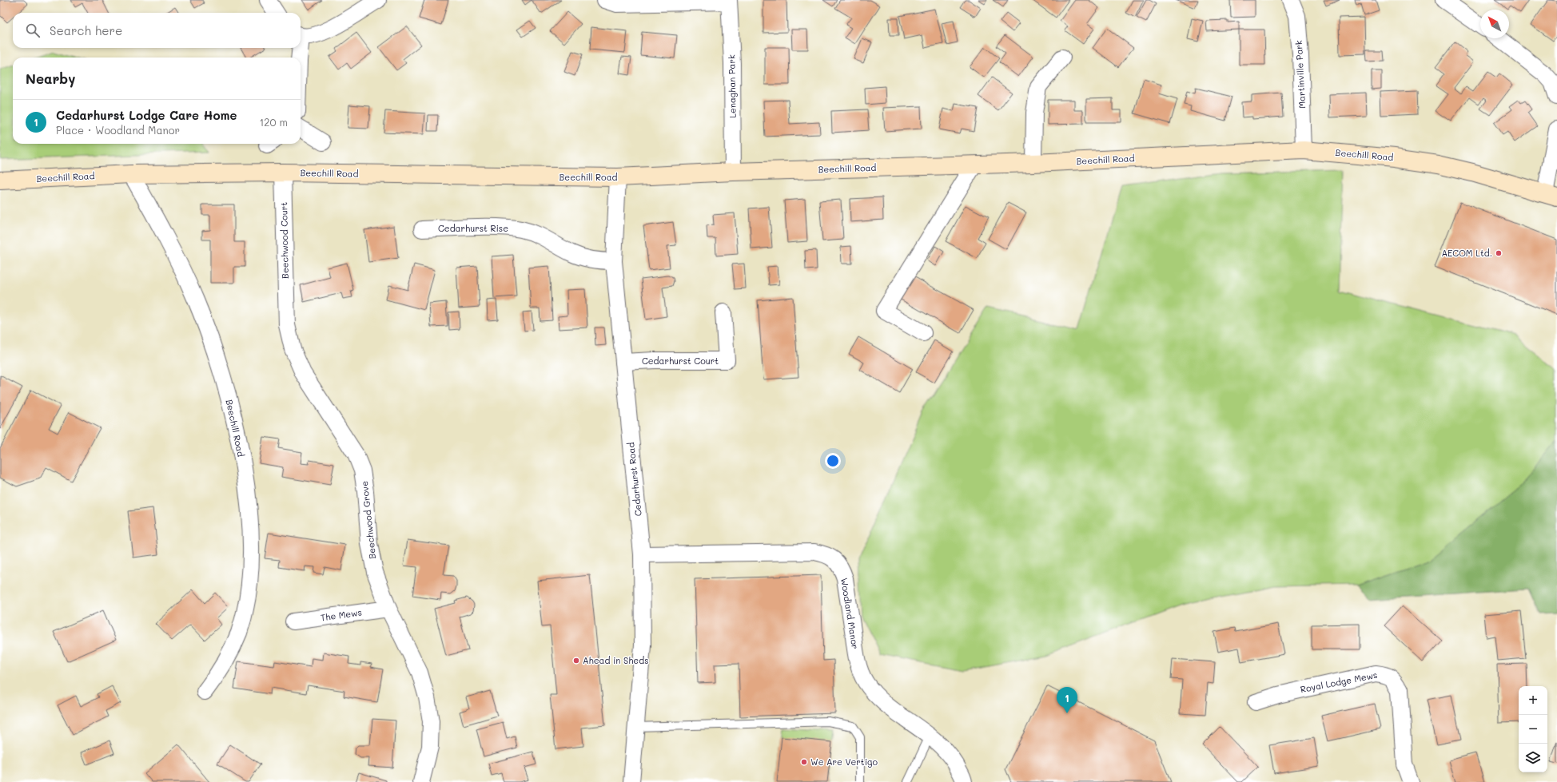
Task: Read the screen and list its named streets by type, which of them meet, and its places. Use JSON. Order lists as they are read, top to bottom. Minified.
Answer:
{"streets":{"street":["Martinville Park","Lenaghan Park","Beechill Road","Cedarhurst Rise","Beechwood Court","Cedarhurst Court","Cedarhurst Road","Beechwood Grove","Woodland Manor","The Mews","Royal Lodge Mews"]},"crossings":[["Martinville Park","Beechill Road"],["Lenaghan Park","Beechill Road"],["Beechill Road","Beechwood Court"],["Beechill Road","Cedarhurst Road"],["Cedarhurst Rise","Cedarhurst Road"],["Beechwood Court","Beechwood Grove"],["Cedarhurst Court","Cedarhurst Road"],["Cedarhurst Road","Woodland Manor"],["Beechwood Grove","The Mews"]],"places":["AECOM Ltd.","Ahead in Sheds","We Are Vertigo"],"north":"top left","page":{"search":"Search here","heading":"Nearby","list":[{"mark":"1","name":"Cedarhurst Lodge Care Home","note":"Place · Woodland Manor","value":"120 m"}],"map_buttons":["+","−"],"pins":"1"}}
